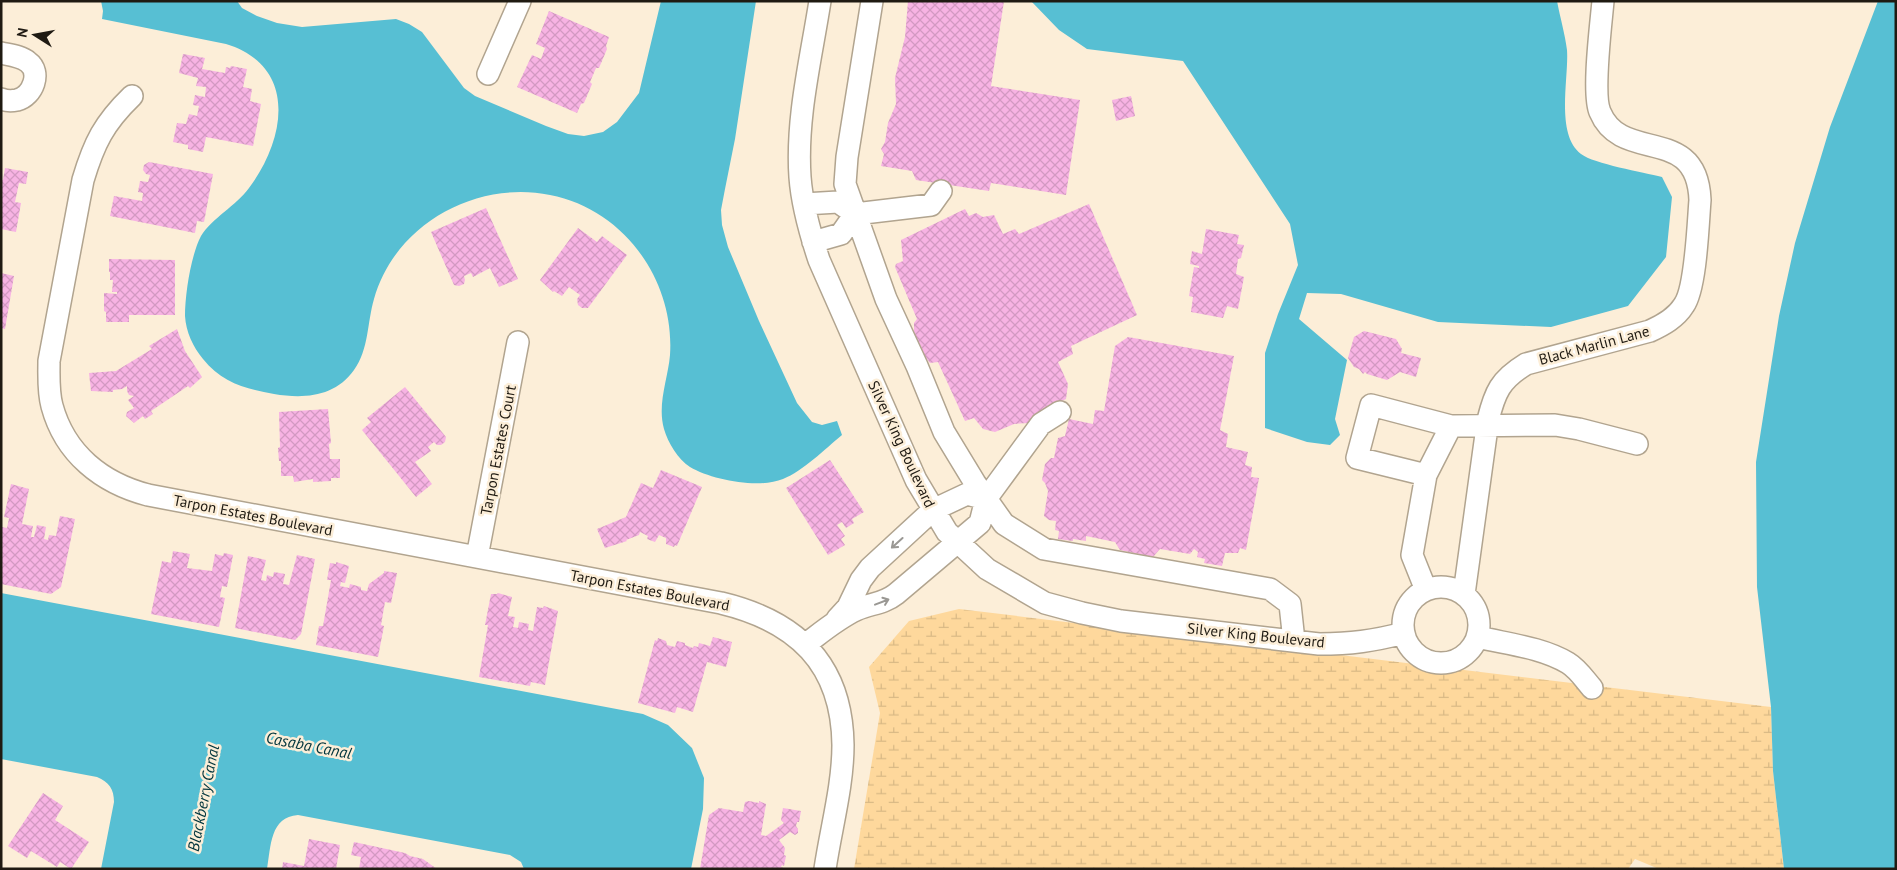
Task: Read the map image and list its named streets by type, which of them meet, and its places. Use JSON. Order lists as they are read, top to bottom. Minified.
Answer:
{"streets":{"street":["Black Marlin Lane","Silver King Boulevard","Tarpon Estates Court","Tarpon Estates Boulevard"]},"crossings":[["Black Marlin Lane","Silver King Boulevard"],["Tarpon Estates Court","Tarpon Estates Boulevard"]],"water":["Casaba Canal","Blackberry Canal"],"north":"left"}
